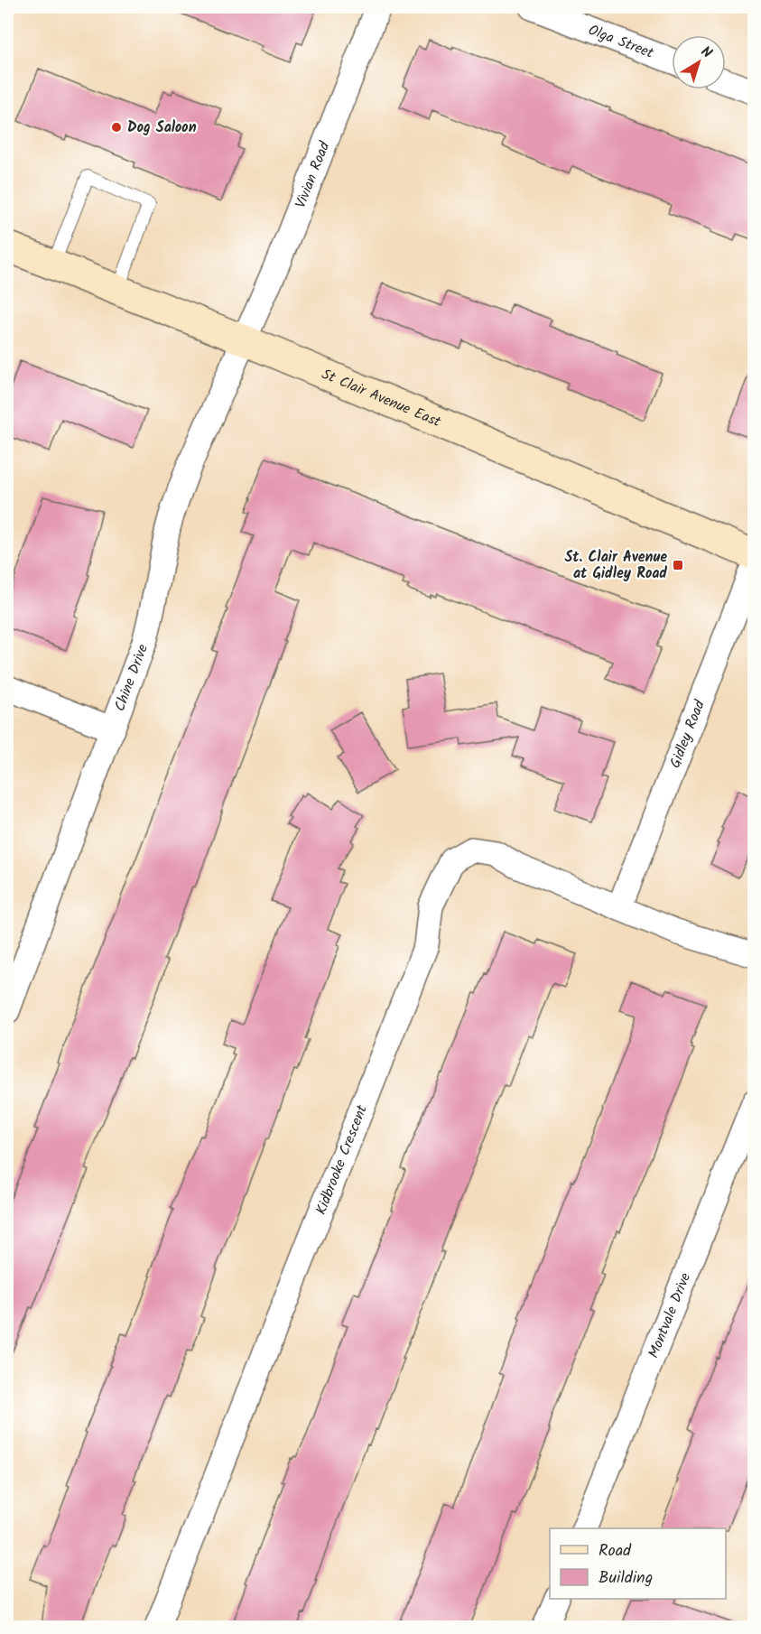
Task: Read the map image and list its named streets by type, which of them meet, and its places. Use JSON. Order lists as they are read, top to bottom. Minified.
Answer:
{"streets":{"main road":["St Clair Avenue East"],"street":["Olga Street","Vivian Road","Chine Drive","Gidley Road","Kidbrooke Crescent","Montvale Drive"]},"crossings":[["Vivian Road","St Clair Avenue East"],["Vivian Road","Chine Drive"],["St Clair Avenue East","Chine Drive"],["Gidley Road","Kidbrooke Crescent"]],"places":{"other":["Dog Saloon"],"transit":["St. Clair Avenue at Gidley Road"]},"legend":["Road","Building"],"north":"top right"}
